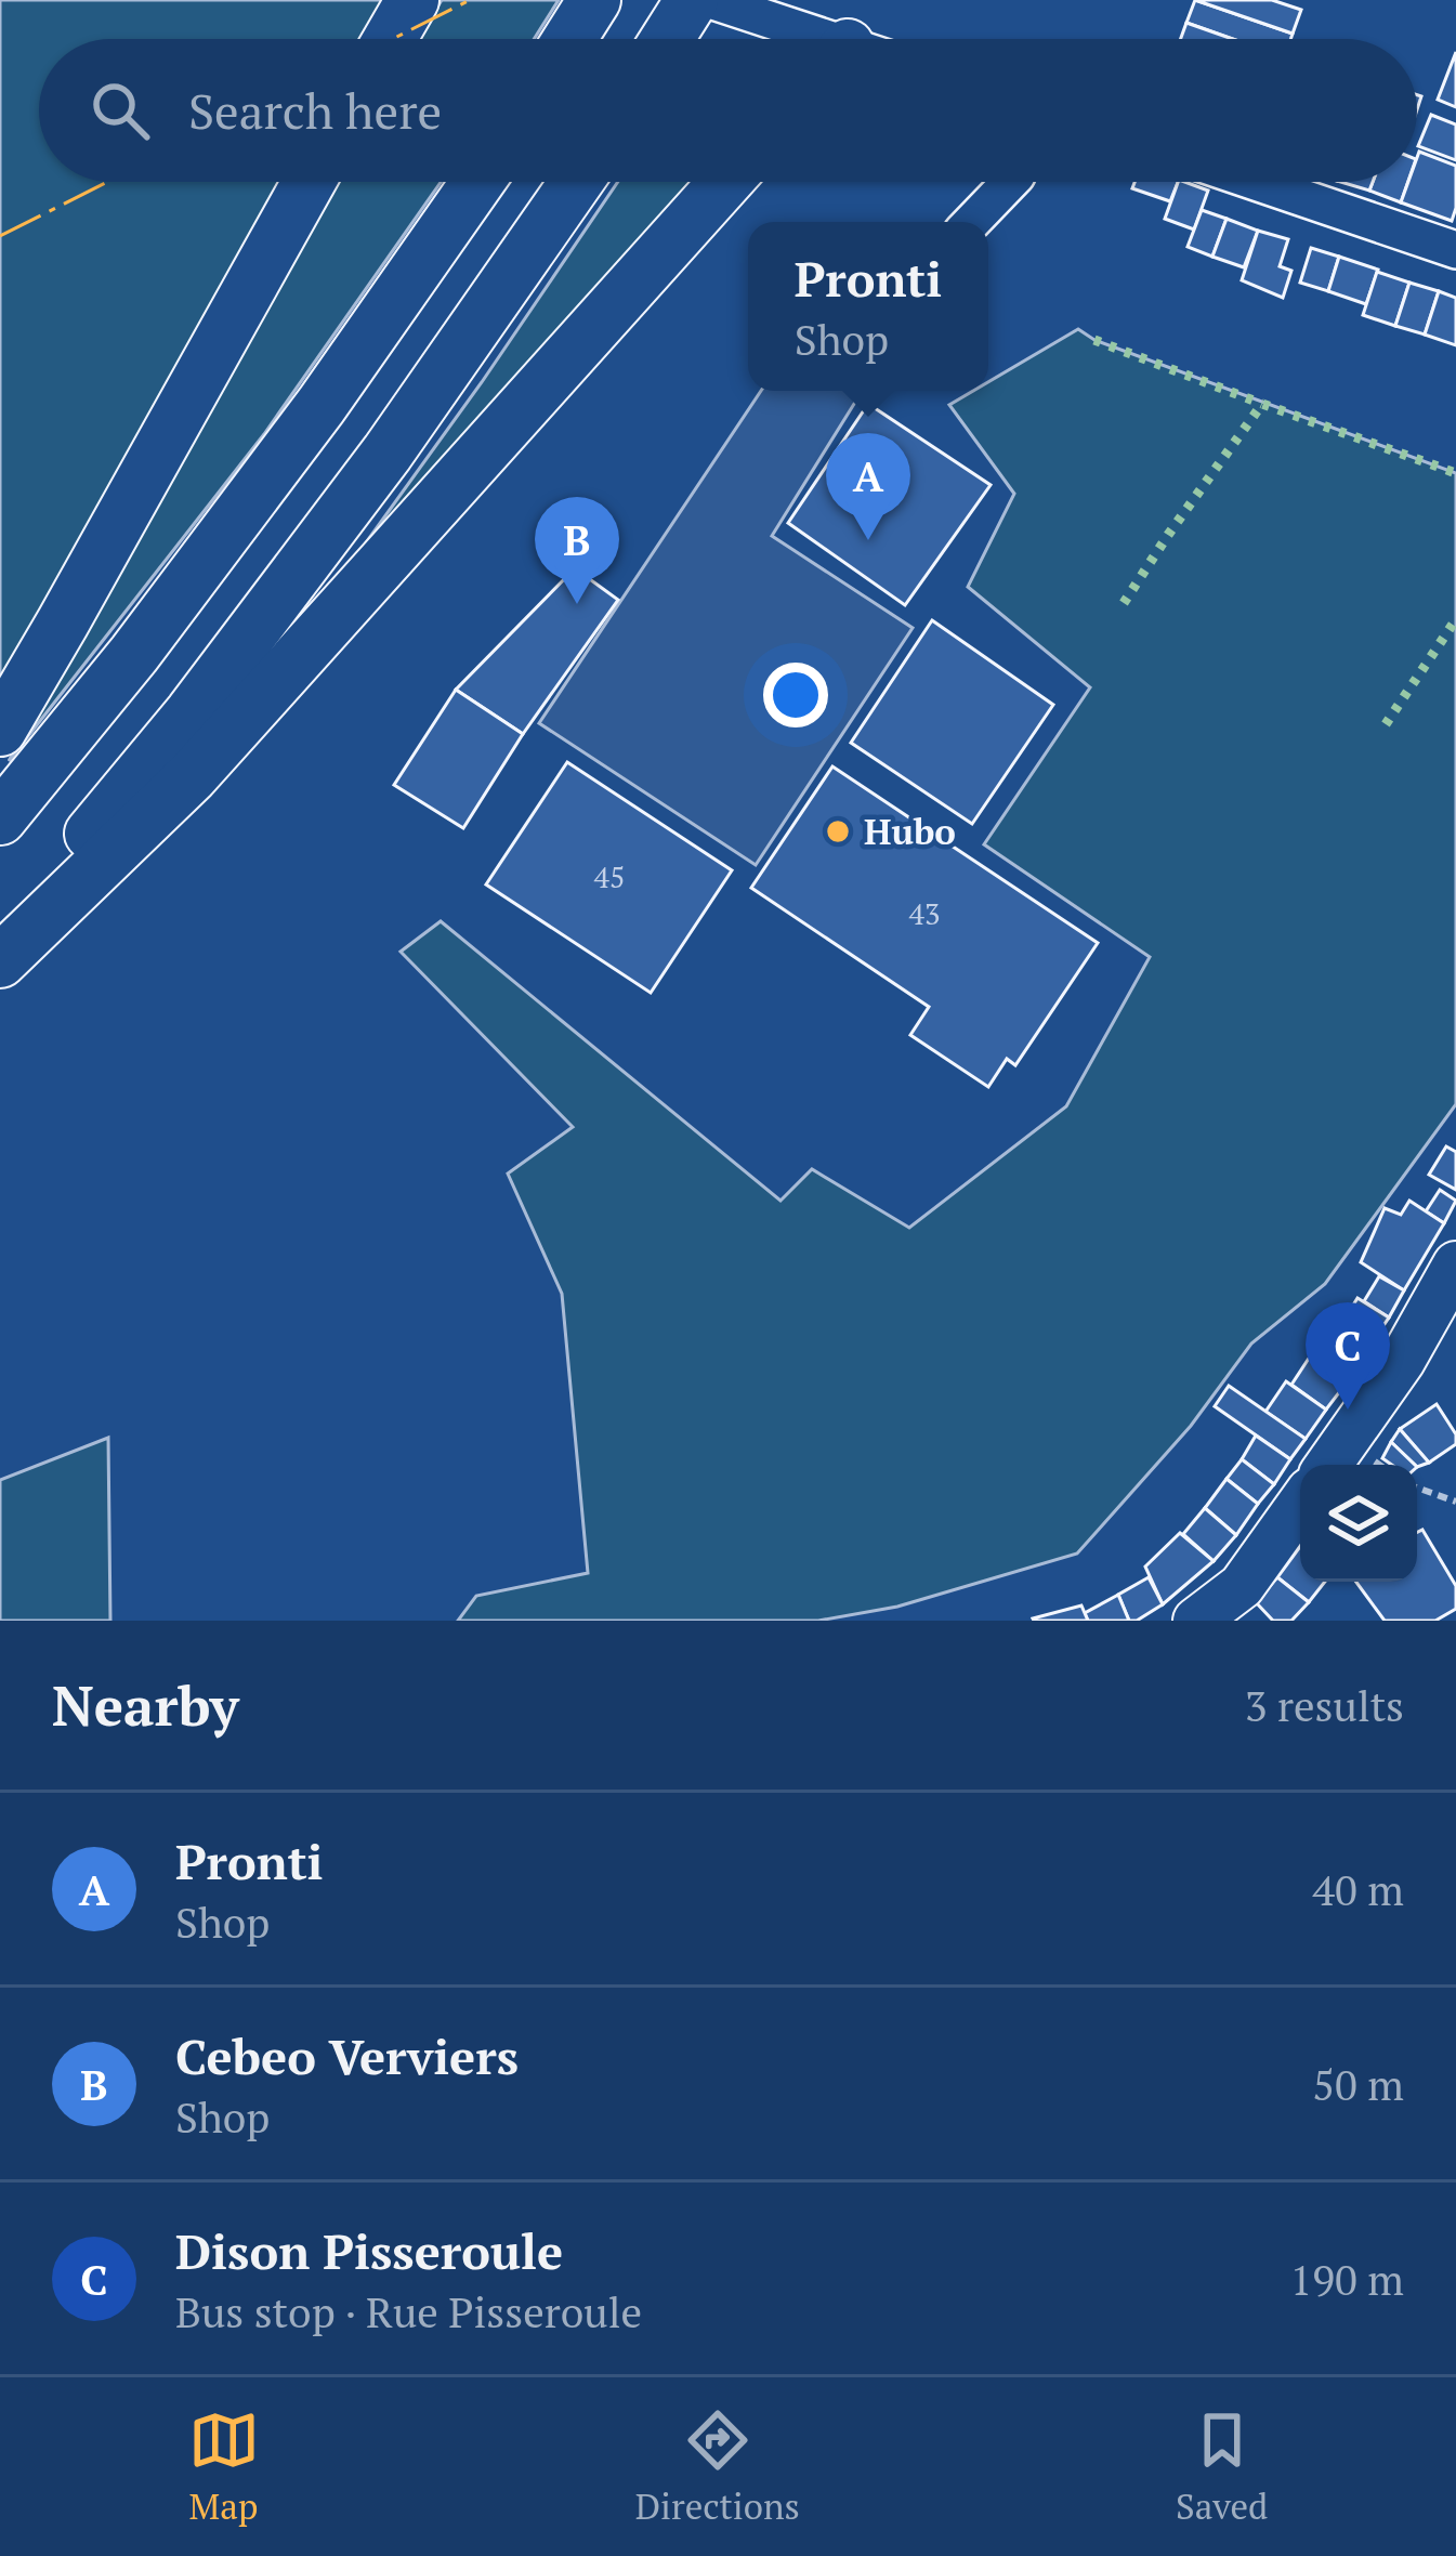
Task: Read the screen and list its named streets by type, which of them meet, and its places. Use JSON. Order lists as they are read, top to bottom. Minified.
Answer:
{"places":["Hubo"],"house_numbers":["45","43"],"page":{"search":"Search here","popup":["Pronti","Shop"],"pins":["A","B","C"],"heading":["Nearby","3 results"],"list":[{"mark":"A","name":"Pronti","note":"Shop","value":"40 m"},{"mark":"B","name":"Cebeo Verviers","note":"Shop","value":"50 m"},{"mark":"C","name":"Dison Pisseroule","note":"Bus stop · Rue Pisseroule","value":"190 m"}],"nav":["Map","Directions","Saved"]}}
